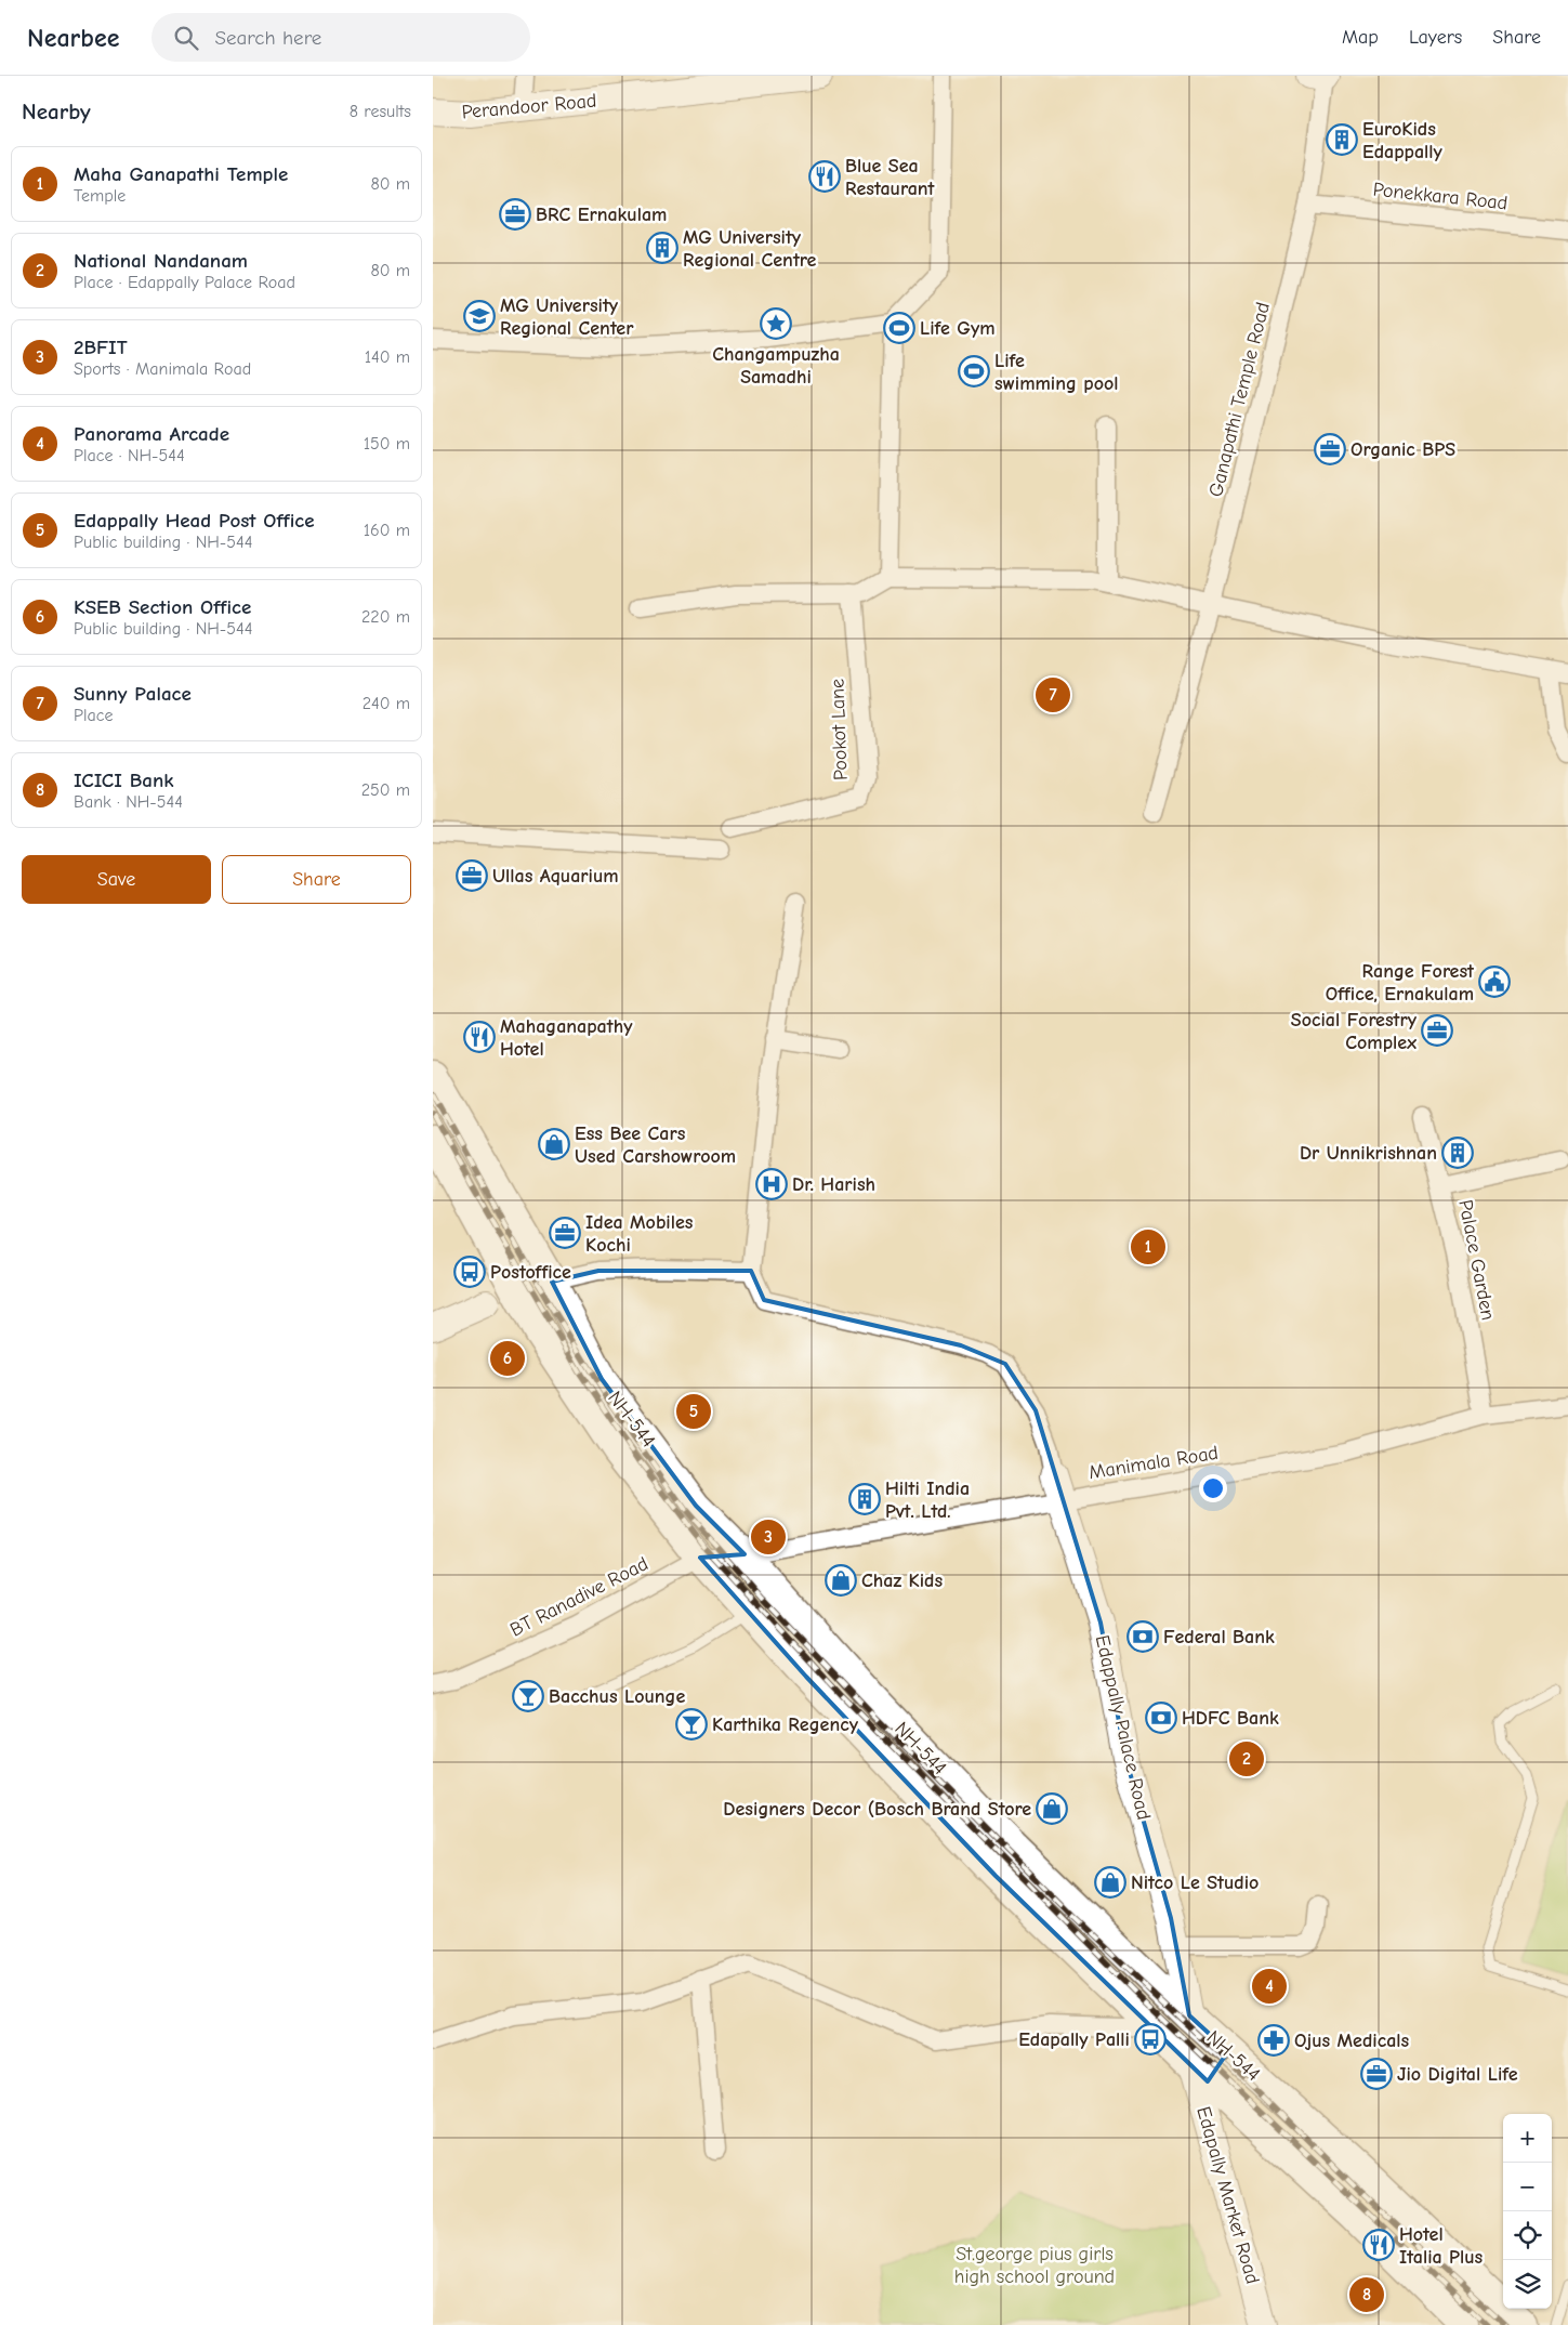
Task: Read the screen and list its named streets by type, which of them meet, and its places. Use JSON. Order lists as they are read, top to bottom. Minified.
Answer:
{"streets":{"main road":["NH-544"],"street":["Perandoor Road","Ponekkara Road","Ganapathi Temple Road","Pookot Lane","Palace Garden","Manimala Road","BT Ranadive Road","Edappally Palace Road","Edapally Market Road"]},"crossings":[["Ponekkara Road","Ganapathi Temple Road"],["Palace Garden","Manimala Road"],["NH-544","Manimala Road"],["NH-544","BT Ranadive Road"],["NH-544","Edappally Palace Road"],["NH-544","Edapally Market Road"],["Manimala Road","BT Ranadive Road"],["Manimala Road","Edappally Palace Road"]],"parks":["St.george pius girls high school ground"],"places":{"building":["EuroKids Edappally","MG University Regional Centre","Dr Unnikrishnan","Hilti India Pvt. Ltd."],"restaurant":["Blue Sea Restaurant","Mahaganapathy Hotel","Hotel Italia Plus"],"office":["BRC Ernakulam","Organic BPS","Ullas Aquarium","Social Forestry Complex","Idea Mobiles Kochi","Jio Digital Life"],"school or university":["MG University Regional Center"],"place":["Changampuzha Samadhi"],"sports":["Life Gym","Life swimming pool"],"public building":["Range Forest Office, Ernakulam"],"shop":["Ess Bee Cars Used Carshowroom","Chaz Kids","Designers Decor (Bosch Brand Store","Nitco Le Studio"],"hospital":["Dr. Harish"],"bus stop":["Postoffice","Edapally Palli"],"bank":["Federal Bank","HDFC Bank"],"bar":["Bacchus Lounge","Karthika Regency"],"pharmacy":["Ojus Medicals"]},"page":{"header":"Nearbee","search":"Search here","nav":["Map","Layers","Share"],"heading":["Nearby","8 results"],"list":[{"mark":"1","name":"Maha Ganapathi Temple","note":"Temple","value":"80 m"},{"mark":"2","name":"National Nandanam","note":"Place · Edappally Palace Road","value":"80 m"},{"mark":"3","name":"2BFIT","note":"Sports · Manimala Road","value":"140 m"},{"mark":"4","name":"Panorama Arcade","note":"Place · NH-544","value":"150 m"},{"mark":"5","name":"Edappally Head Post Office","note":"Public building · NH-544","value":"160 m"},{"mark":"6","name":"KSEB Section Office","note":"Public building · NH-544","value":"220 m"},{"mark":"7","name":"Sunny Palace","note":"Place","value":"240 m"},{"mark":"8","name":"ICICI Bank","note":"Bank · NH-544","value":"250 m"}],"pins":["7","1","6","5","3","2","4","8"],"buttons":["Save","Share"],"map_buttons":["+","−"]}}
